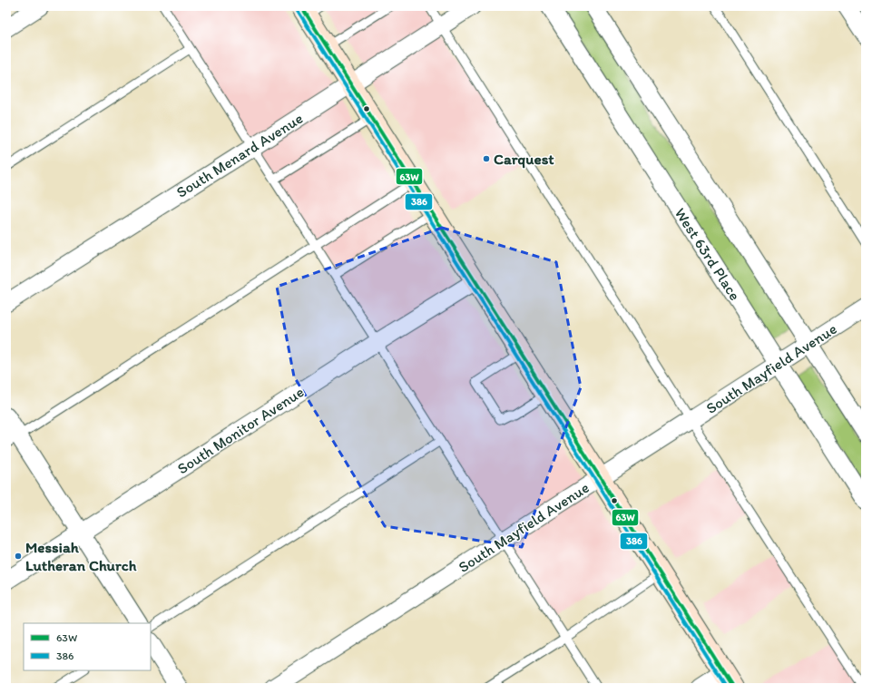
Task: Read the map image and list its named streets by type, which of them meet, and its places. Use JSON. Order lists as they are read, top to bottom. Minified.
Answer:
{"streets":{"street":["South Menard Avenue","West 63rd Place","South Mayfield Avenue","South Monitor Avenue"]},"crossings":[["West 63rd Place","South Mayfield Avenue"]],"places":["Carquest","Messiah Lutheran Church"],"lines":["transit line 63W","transit line 386"],"legend":["63W","386"]}
